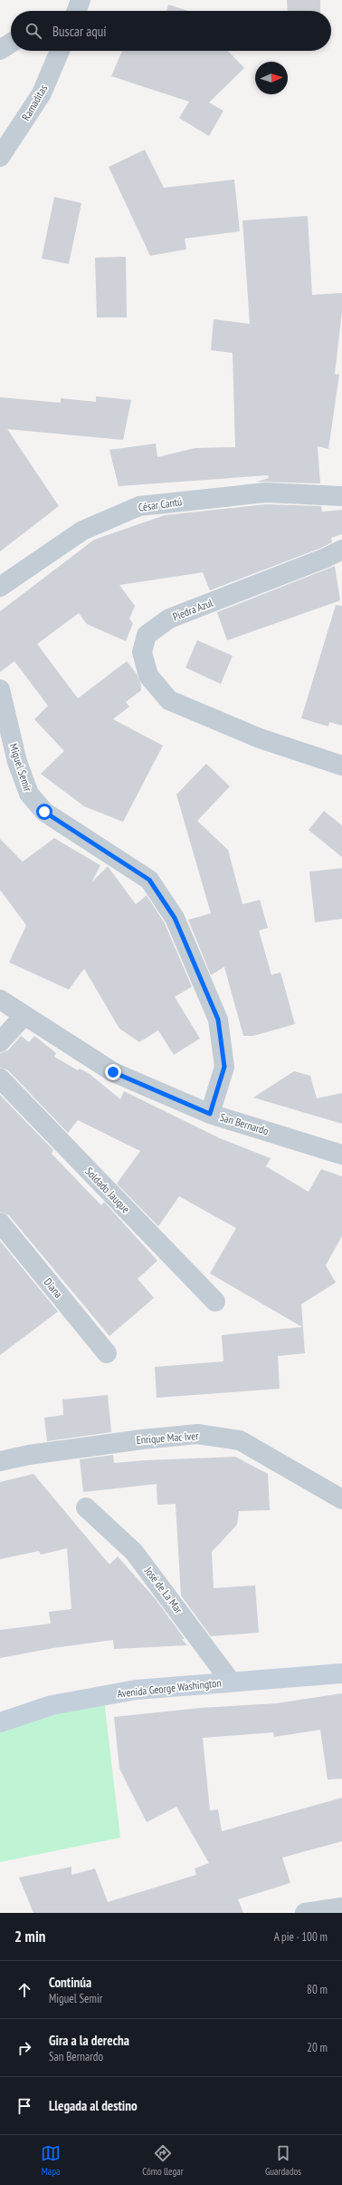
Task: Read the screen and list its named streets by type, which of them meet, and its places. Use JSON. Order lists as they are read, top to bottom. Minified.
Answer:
{"streets":{"main road":["Avenida George Washington"],"street":["Ramaditas","César Cantú","Piedra Azul","Miguel Semir","San Bernardo","Soldado Jauque","Diana","Enrique Mac Iver","José de La Mar"]},"crossings":[["Miguel Semir","San Bernardo"],["José de La Mar","Avenida George Washington"]],"north":"right","page":{"search":"Buscar aquí","heading":["2 min","A pie · 100 m"],"list":[["Continúa","Miguel Semir","80 m"],["Gira a la derecha","San Bernardo","20 m"],"Llegada al destino"],"nav":["Mapa","Cómo llegar","Guardados"]}}
